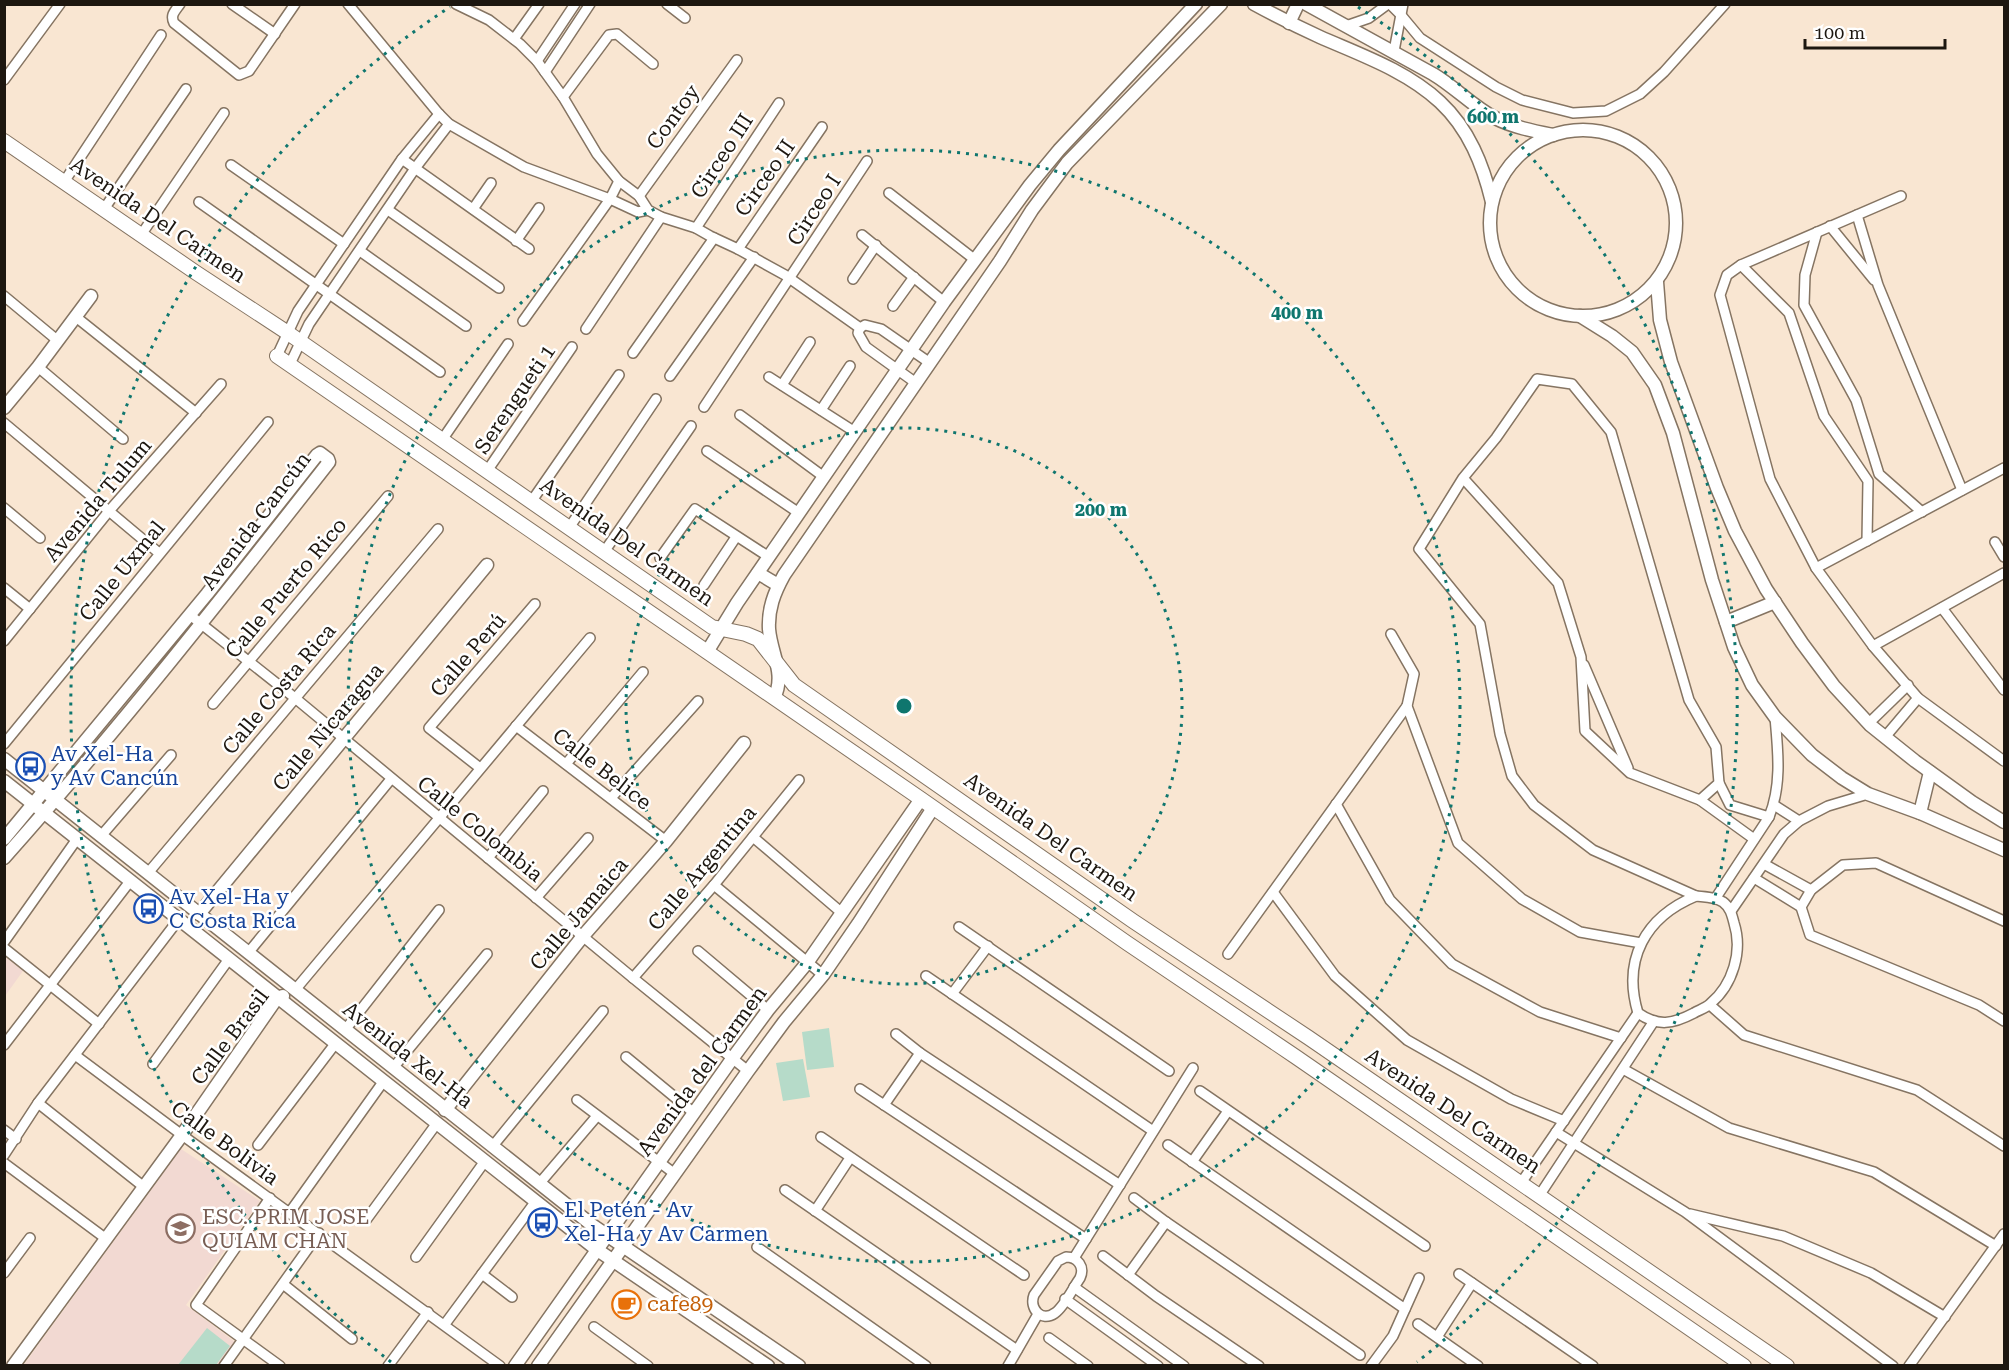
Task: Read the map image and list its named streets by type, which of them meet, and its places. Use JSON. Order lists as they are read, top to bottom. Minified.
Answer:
{"streets":{"main road":["Avenida Del Carmen"],"street":["Contoy","Circeo III","Circeo II","Circeo I","Serengueti 1","Avenida Tulum","Avenida Cancún","Calle Uxmal","Calle Puerto Rico","Calle Perú","Calle Costa Rica","Calle Nicaragua","Calle Belice","Calle Colombia","Calle Argentina","Calle Jamaica","Calle Brasil","Avenida Xel-Ha","Avenida del Carmen","Calle Bolivia"]},"crossings":[["Avenida Del Carmen","Serengueti 1"],["Avenida Del Carmen","Avenida del Carmen"],["Avenida Cancún","Calle Colombia"],["Avenida Cancún","Avenida Xel-Ha"],["Calle Puerto Rico","Calle Colombia"],["Calle Perú","Calle Brasil"],["Calle Costa Rica","Calle Colombia"],["Calle Costa Rica","Avenida Xel-Ha"],["Calle Nicaragua","Calle Colombia"],["Calle Nicaragua","Avenida Xel-Ha"],["Calle Belice","Calle Jamaica"],["Calle Belice","Calle Brasil"],["Calle Colombia","Calle Argentina"],["Calle Colombia","Calle Jamaica"],["Calle Colombia","Calle Brasil"],["Calle Colombia","Avenida del Carmen"],["Calle Jamaica","Avenida Xel-Ha"],["Calle Brasil","Avenida Xel-Ha"],["Calle Brasil","Calle Bolivia"],["Avenida Xel-Ha","Avenida del Carmen"]],"places":{"bus stop":["Av Xel-Ha y Av Cancún","Av Xel-Ha y C Costa Rica","El Petén - Av Xel-Ha y Av Carmen"],"school or university":["ESC. PRIM JOSE QUIAM CHAN"],"cafe":["cafe89"]},"scale_bar":"100 m","rings":["600 m","400 m","200 m"]}
